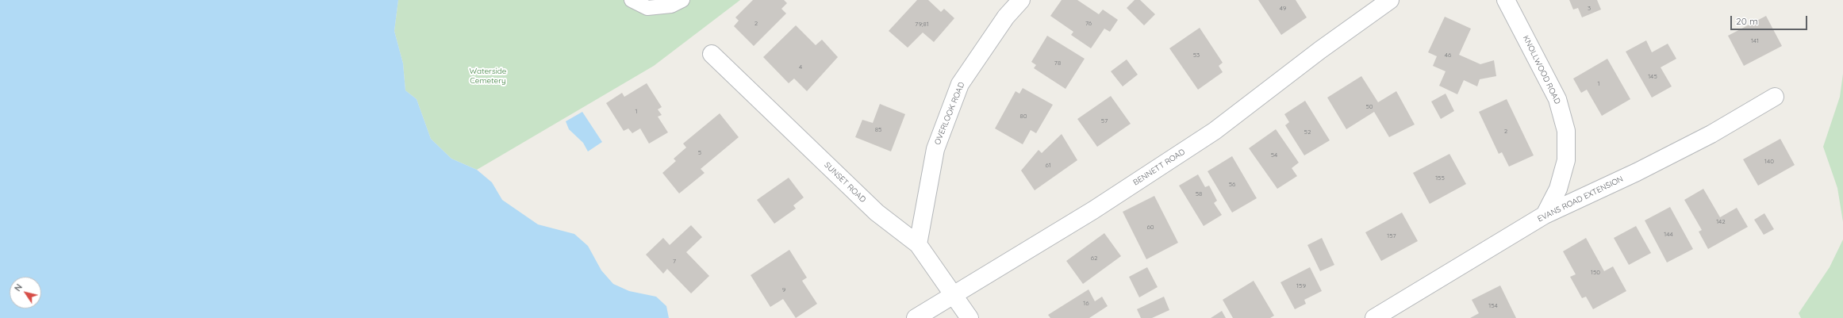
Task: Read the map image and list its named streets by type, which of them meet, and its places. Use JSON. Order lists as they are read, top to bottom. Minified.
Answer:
{"streets":{"street":["KNOLLWOOD ROAD","OVERLOOK ROAD","BENNETT ROAD","SUNSET ROAD","EVANS ROAD EXTENSION"]},"crossings":[["KNOLLWOOD ROAD","EVANS ROAD EXTENSION"],["OVERLOOK ROAD","SUNSET ROAD"],["BENNETT ROAD","SUNSET ROAD"]],"parks":["Waterside Cemetery"],"house_numbers":["49","3","2","76","79;81","141","53","46","78","4","145","1","50","1","80","57","85","2","52","5","54","140","61","155","56","58","142","60","144","157","62","7","150","159","9","16","154"],"scale_bar":"20 m","north":"top left"}
